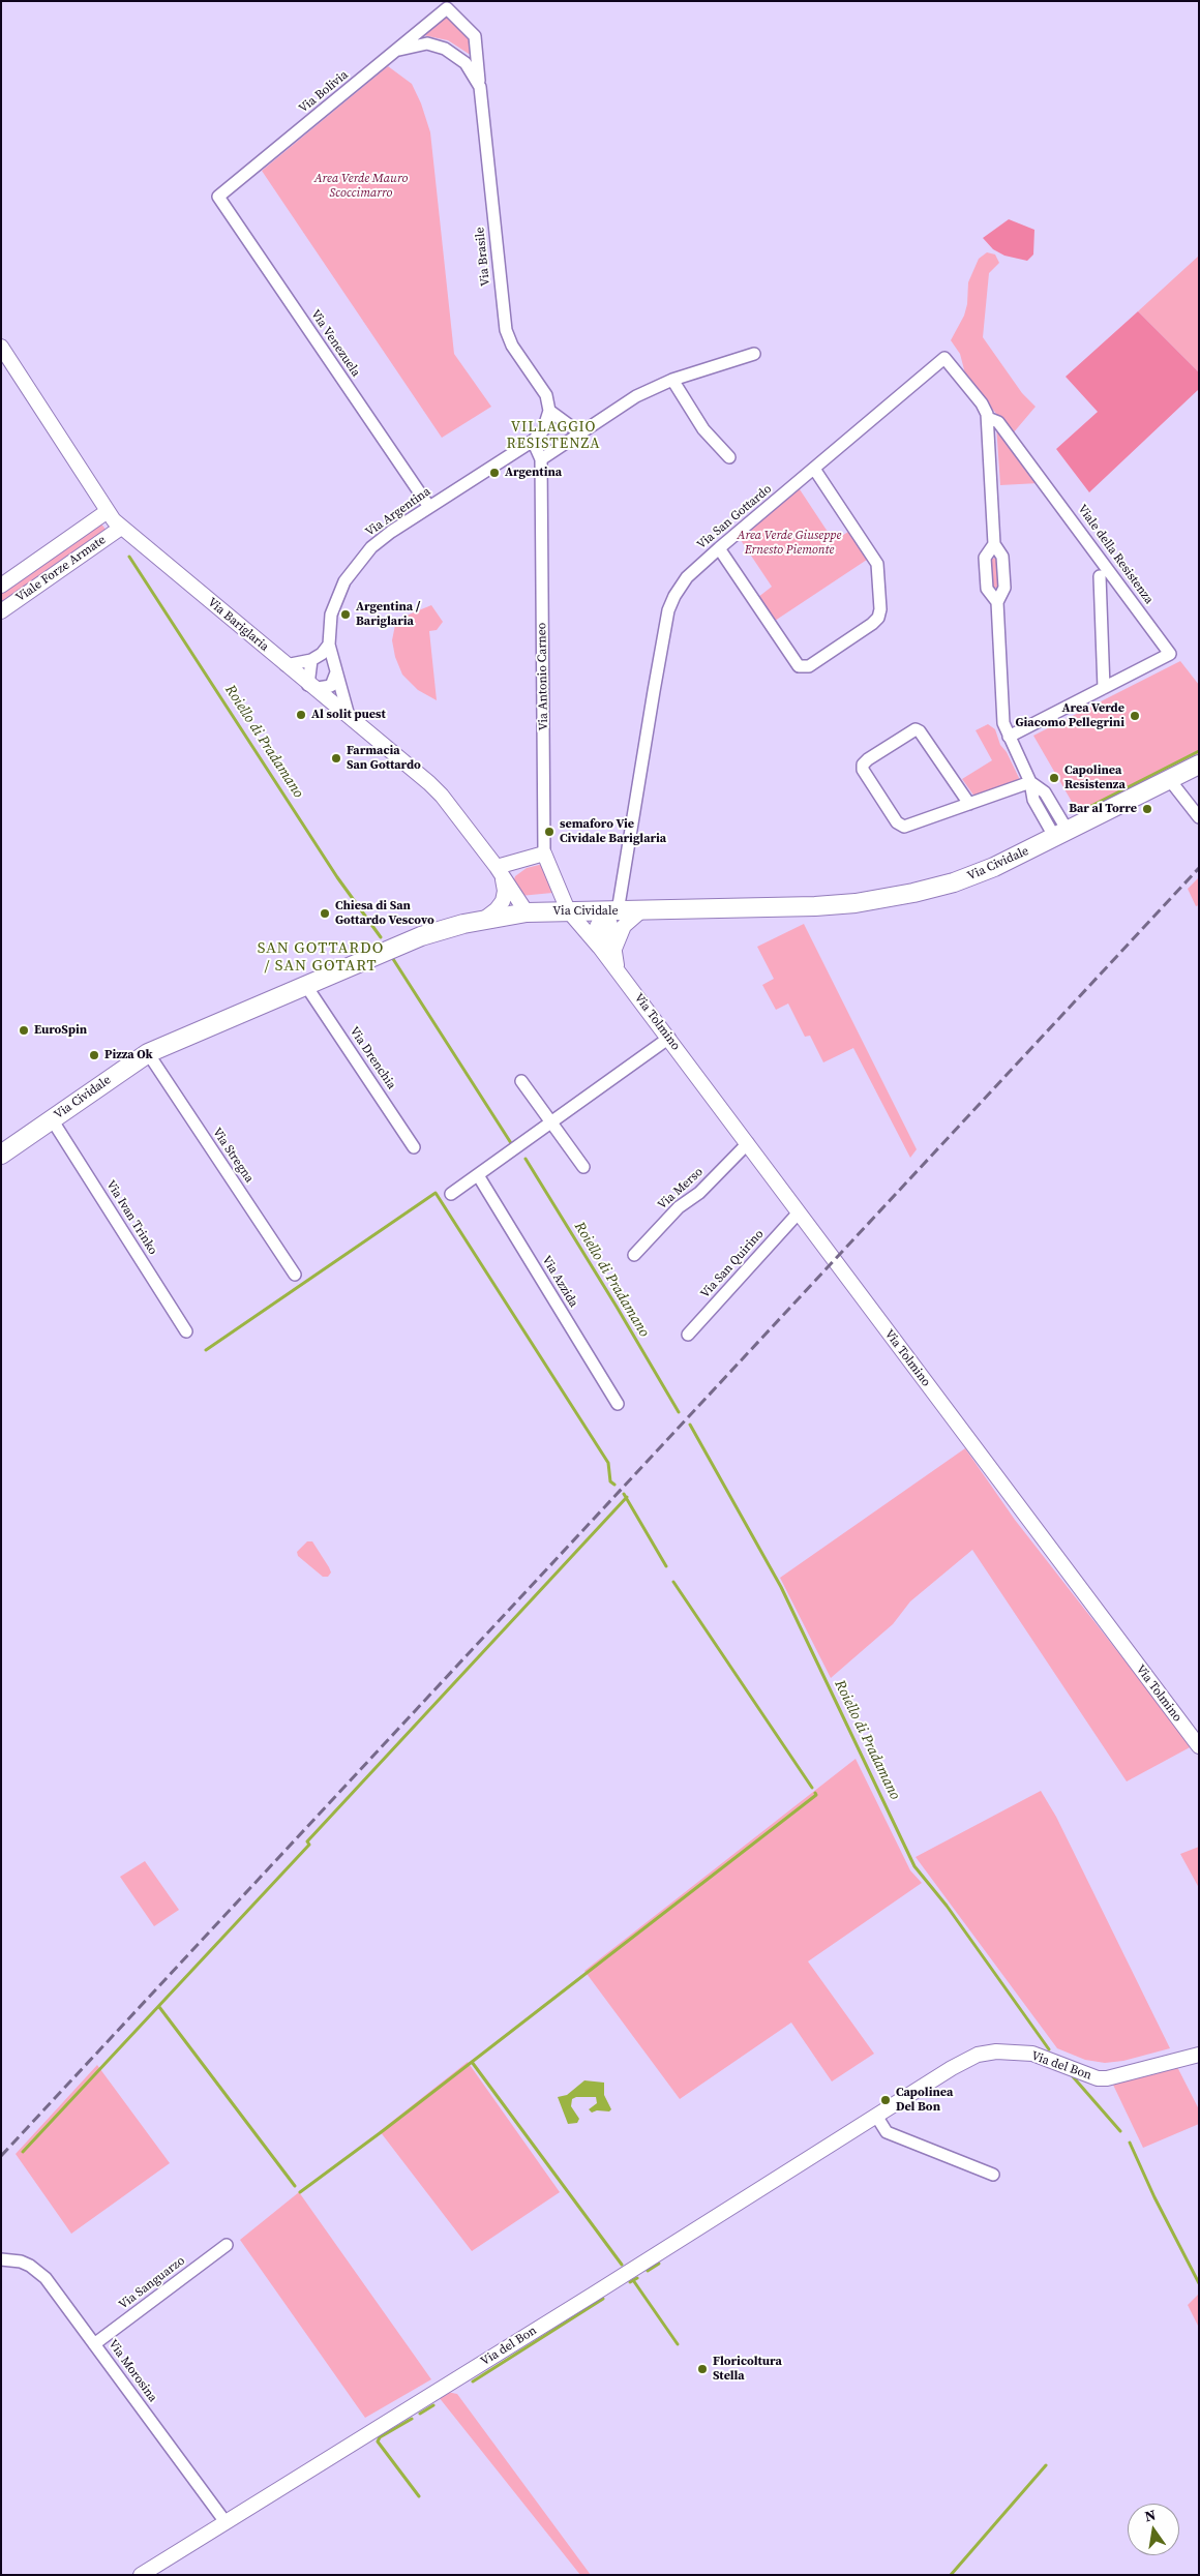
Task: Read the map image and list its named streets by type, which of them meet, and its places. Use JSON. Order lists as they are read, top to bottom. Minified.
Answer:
{"streets":{"main road":["Via Cividale"],"street":["Via Bolivia","Via Brasile","Via Venezuela","Via Argentina","Via San Gottardo","Viale della Resistenza","Viale Forze Armate","Via Bariglaria","Via Antonio Carneo","Via Tolmino","Via Drenchia","Via Stregna","Via Merso","Via Ivan Trinko","Via San Quirino","Via Azzida","Via del Bon","Via Sanguarzo","Via Morosina"]},"crossings":[["Via Bolivia","Via Brasile"],["Via Bolivia","Via Venezuela"],["Via Venezuela","Via Argentina"],["Via Argentina","Via Bariglaria"],["Via Argentina","Via Antonio Carneo"],["Via San Gottardo","Viale della Resistenza"],["Via San Gottardo","Via Cividale"],["Via San Gottardo","Via Tolmino"],["Viale della Resistenza","Via Cividale"],["Viale Forze Armate","Via Bariglaria"],["Via Bariglaria","Via Cividale"],["Via Antonio Carneo","Via Cividale"],["Via Antonio Carneo","Via Tolmino"],["Via Cividale","Via Tolmino"],["Via Cividale","Via Drenchia"],["Via Cividale","Via Stregna"],["Via Cividale","Via Ivan Trinko"],["Via Tolmino","Via Merso"],["Via Tolmino","Via San Quirino"],["Via del Bon","Via Morosina"],["Via Sanguarzo","Via Morosina"]],"districts":["VILLAGGIO RESISTENZA","SAN GOTTARDO / SAN GOTART"],"water":["Roiello di Pradamano"],"parks":["Area Verde Mauro Scoccimarro","Area Verde Giuseppe Ernesto Piemonte"],"places":["Argentina","Argentina / Bariglaria","Al solit puest","Area Verde Giacomo Pellegrini","Farmacia San Gottardo","Capolinea Resistenza","Bar al Torre","semaforo Vie Cividale Bariglaria","Chiesa di San Gottardo Vescovo","EuroSpin","Pizza Ok","Capolinea Del Bon","Floricoltura Stella"],"north":"top"}
